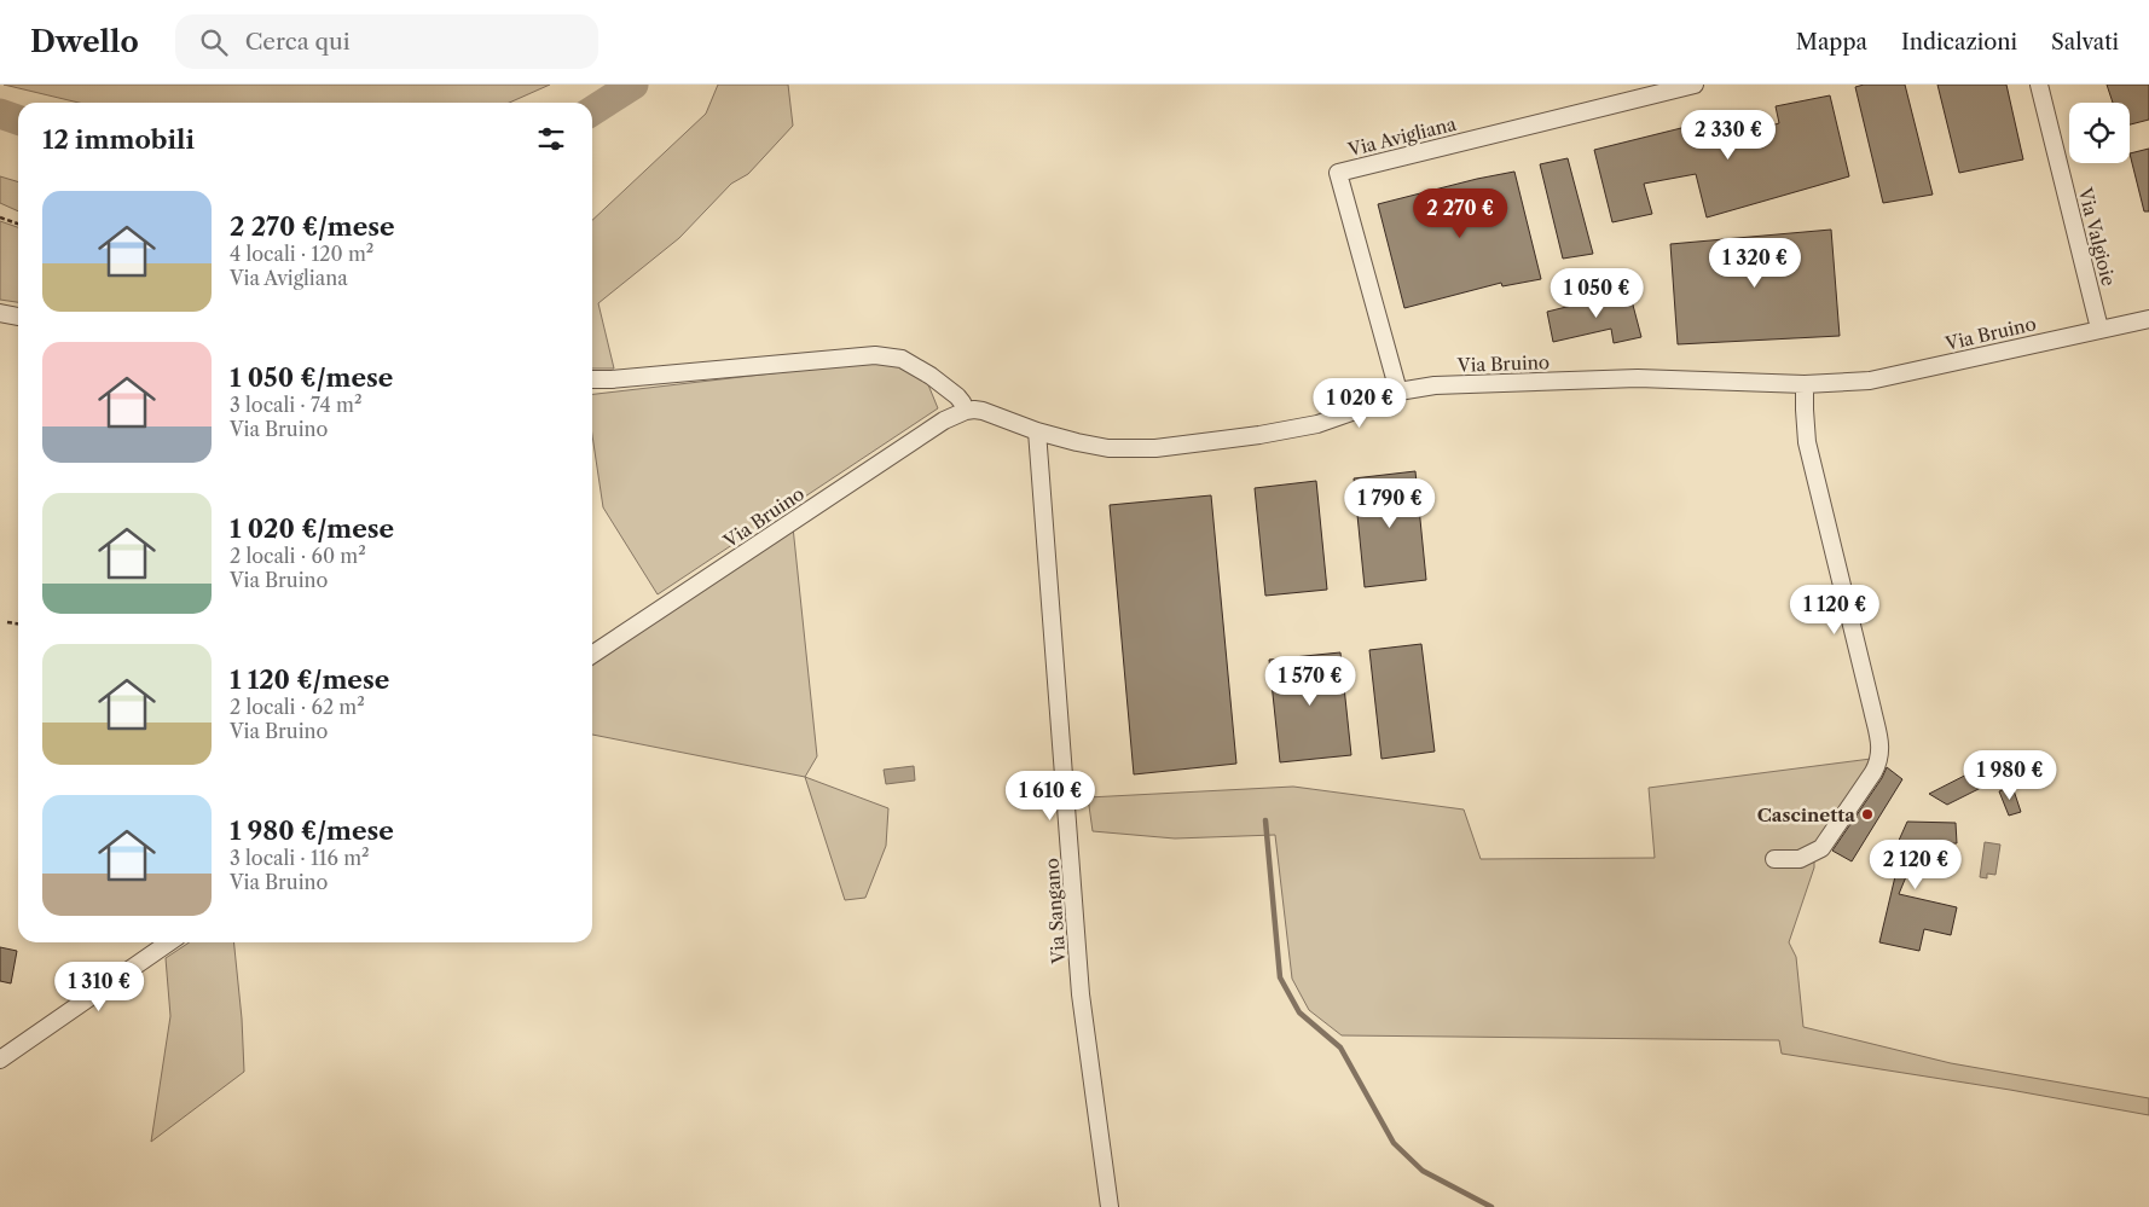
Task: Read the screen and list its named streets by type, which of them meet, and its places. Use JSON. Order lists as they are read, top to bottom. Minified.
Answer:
{"streets":{"street":["Via Avigliana","Via Valgioie","Via Bruino","Via Sangano"]},"crossings":[["Via Avigliana","Via Bruino"],["Via Valgioie","Via Bruino"],["Via Bruino","Via Sangano"]],"places":["Cascinetta"],"page":{"header":"Dwello","search":"Cerca qui","nav":["Mappa","Indicazioni","Salvati"],"heading":"12 immobili","price":["2 330 €","2 270 €","1 320 €","1 050 €","1 020 €","1 790 €","1 120 €","1 570 €","1 980 €","1 610 €","2 120 €","1 310 €"],"list":[{"name":"2 270 €/mese","note":"4 locali · 120 m² · Via Avigliana"},{"name":"1 050 €/mese","note":"3 locali · 74 m² · Via Bruino"},{"name":"1 020 €/mese","note":"2 locali · 60 m² · Via Bruino"},{"name":"1 120 €/mese","note":"2 locali · 62 m² · Via Bruino"},{"name":"1 980 €/mese","note":"3 locali · 116 m² · Via Bruino"}]}}
